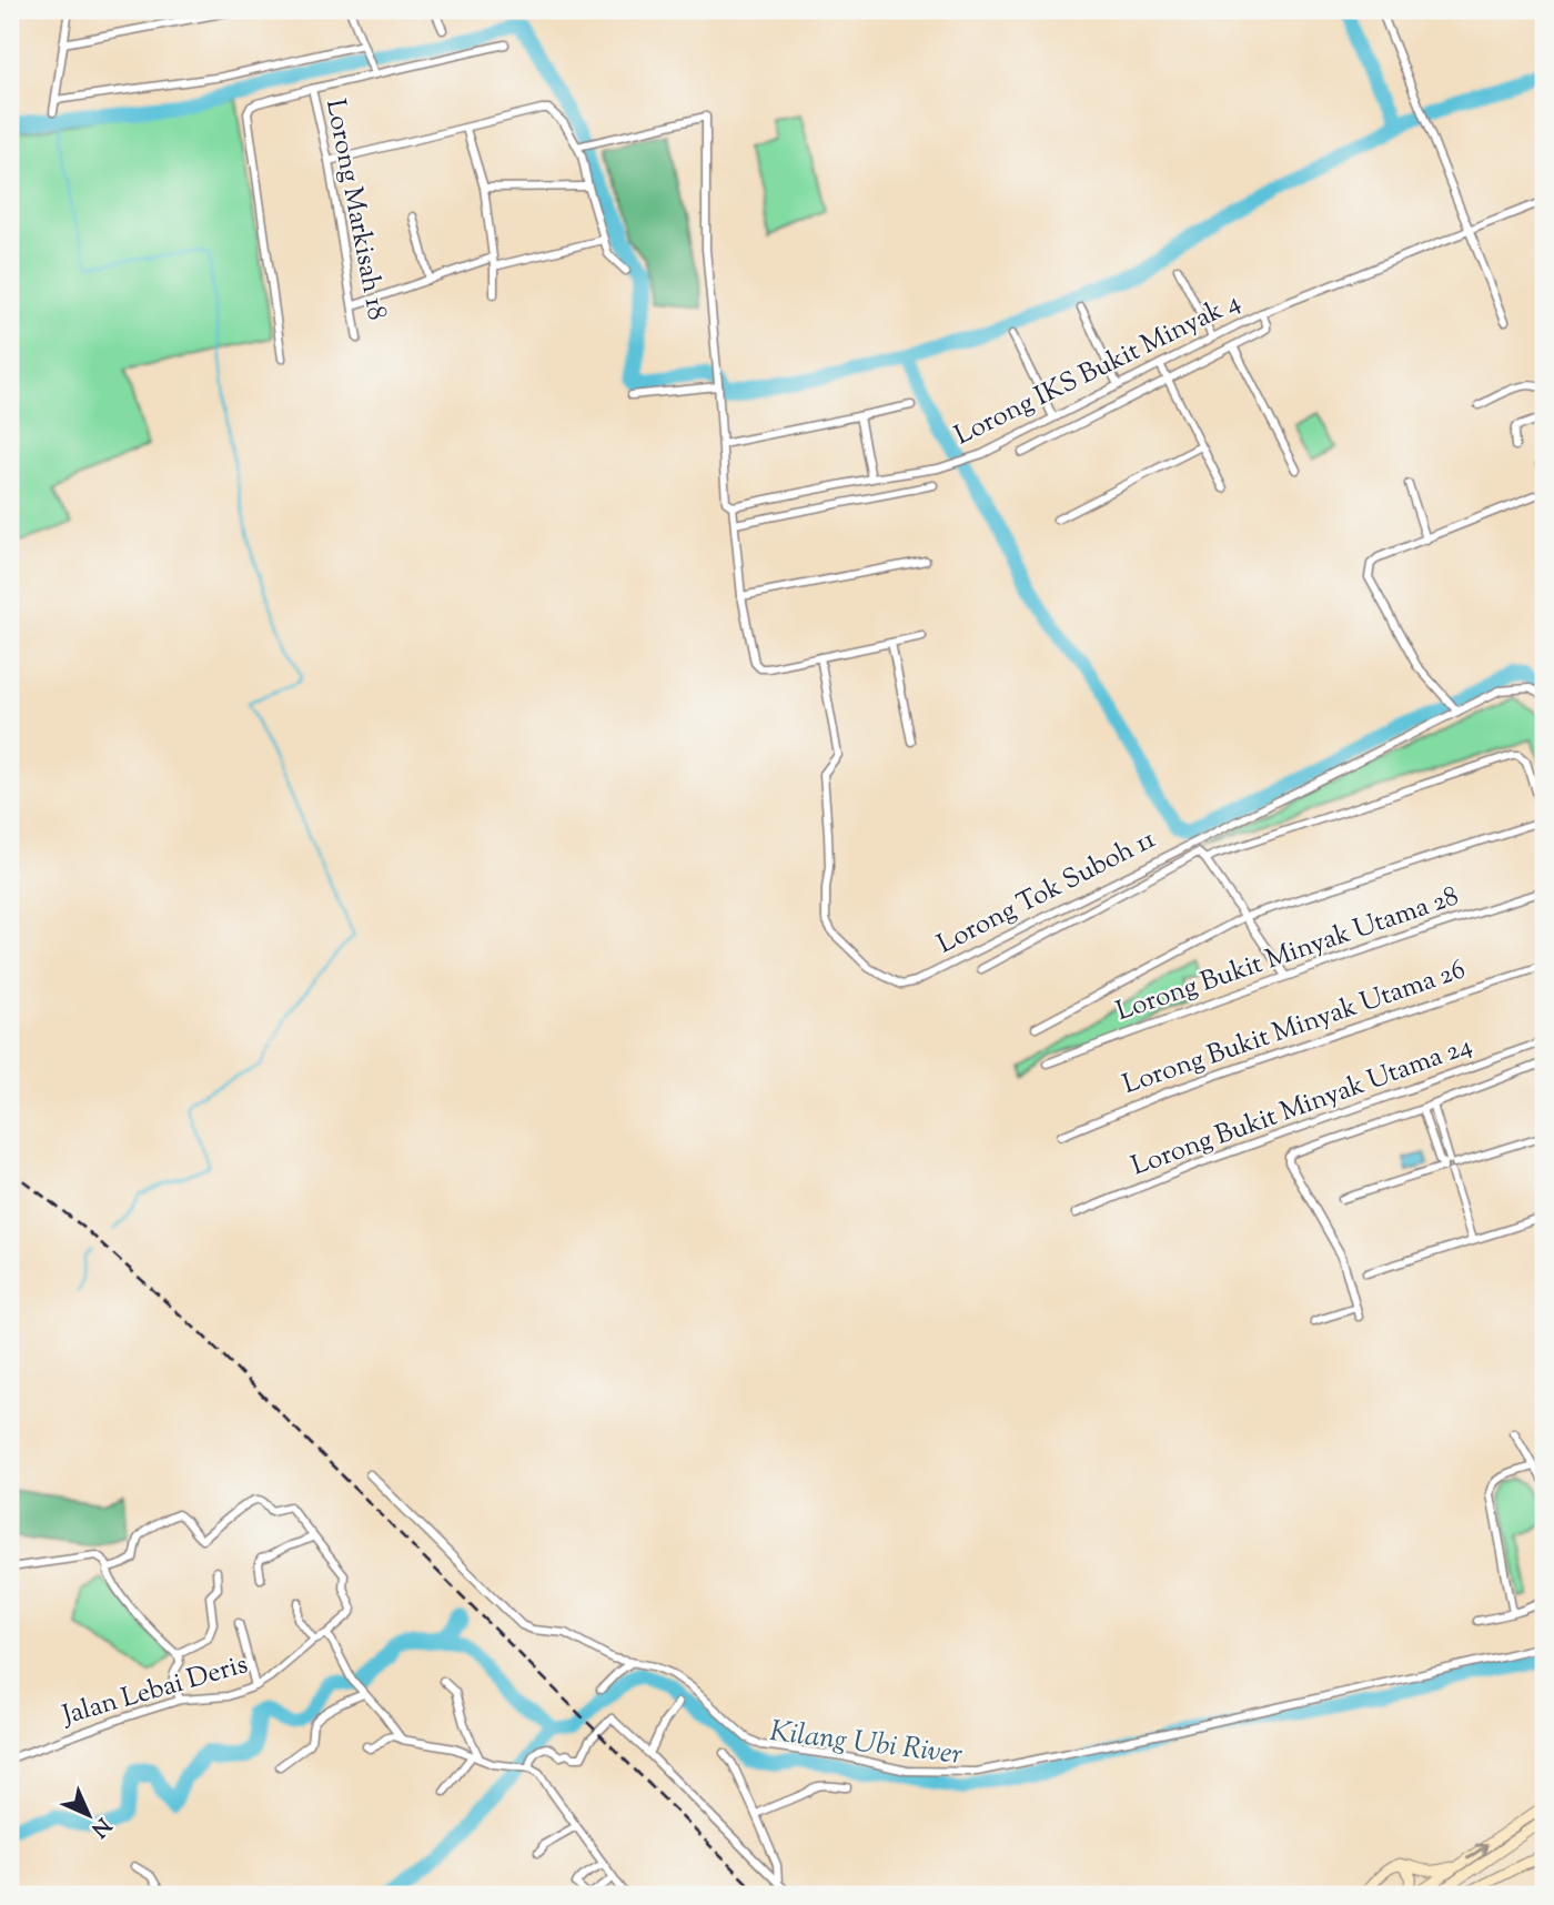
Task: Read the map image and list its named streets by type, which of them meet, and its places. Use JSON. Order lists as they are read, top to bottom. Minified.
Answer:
{"streets":{"street":["Lorong Markisah 18","Lorong IKS Bukit Minyak 4","Lorong Tok Suboh 11","Lorong Bukit Minyak Utama 28","Lorong Bukit Minyak Utama 26","Lorong Bukit Minyak Utama 24","Jalan Lebai Deris"]},"water":["Kilang Ubi River"],"north":"bottom right"}
